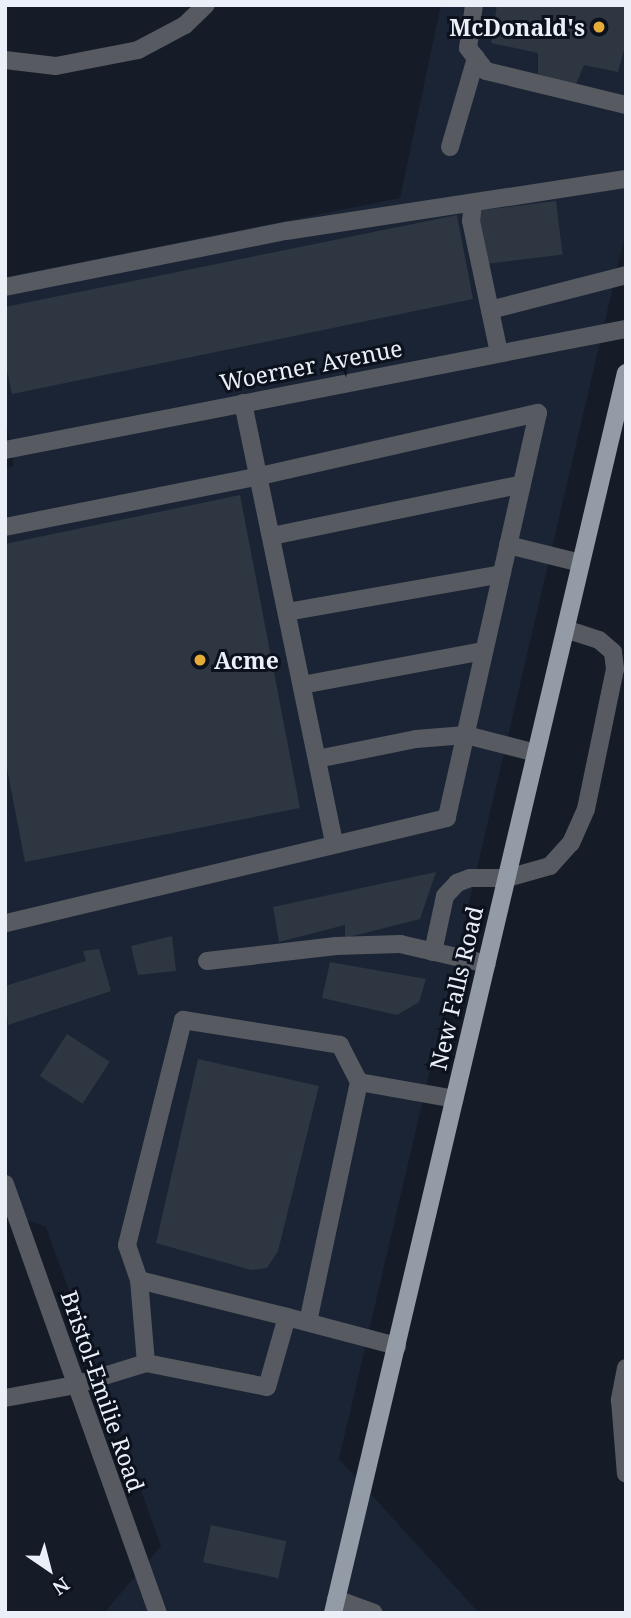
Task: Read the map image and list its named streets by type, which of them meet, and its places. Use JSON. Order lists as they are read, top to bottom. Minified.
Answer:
{"streets":{"main road":["New Falls Road"],"street":["Woerner Avenue","Bristol-Emilie Road"]},"places":["McDonald's","Acme"],"north":"bottom right"}
